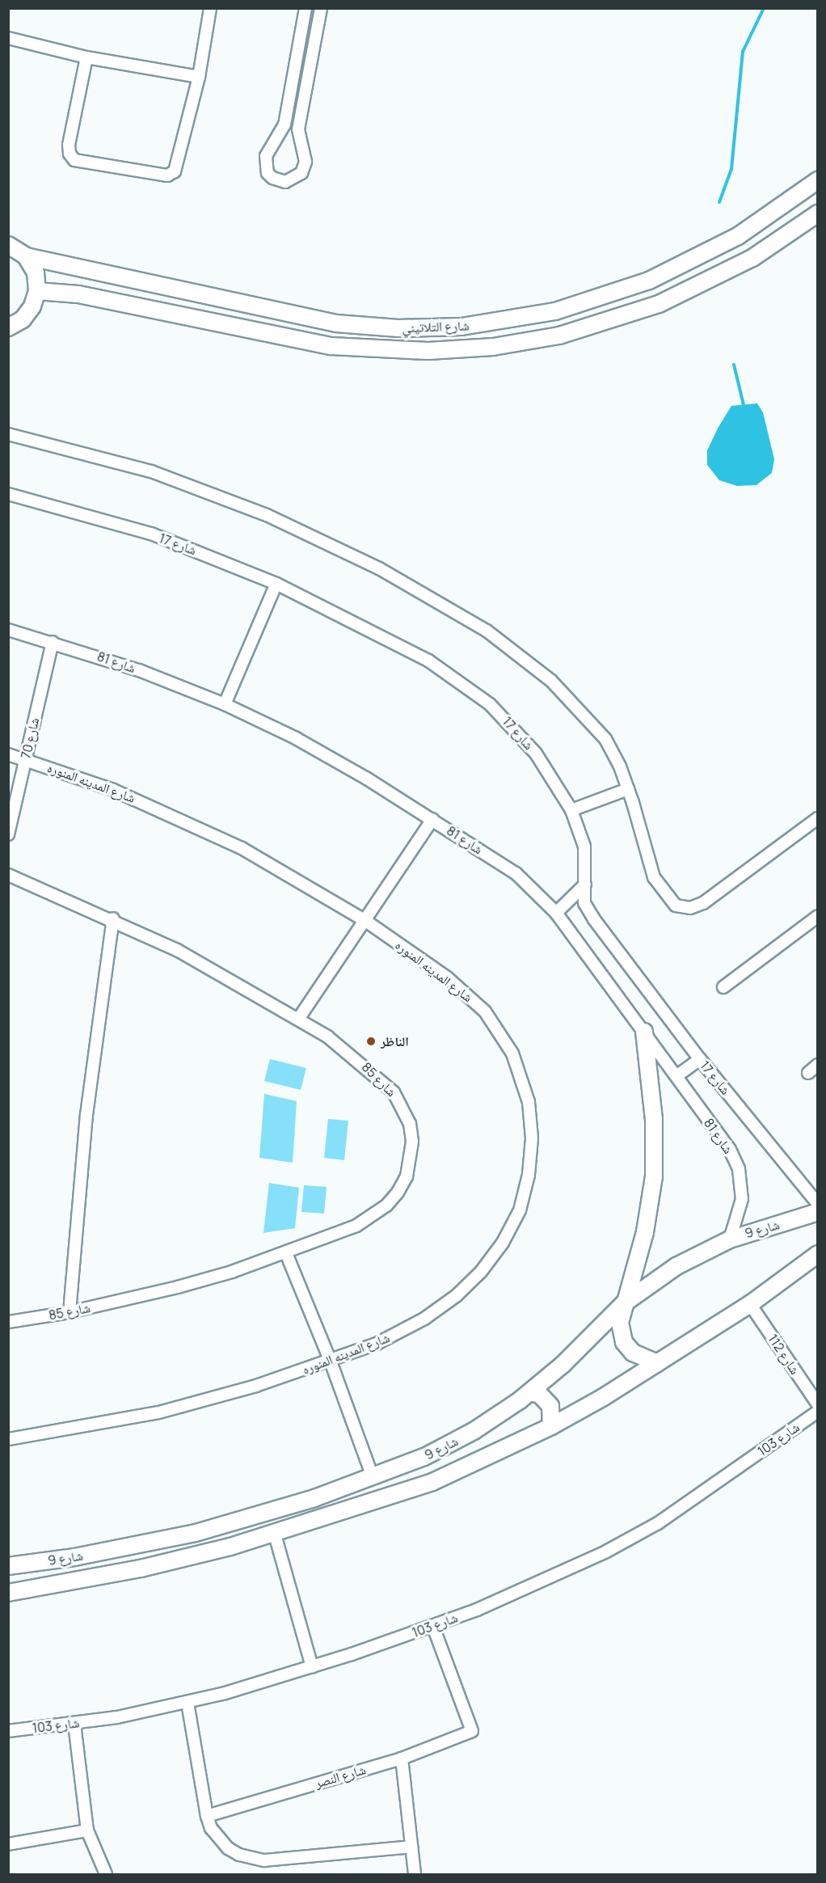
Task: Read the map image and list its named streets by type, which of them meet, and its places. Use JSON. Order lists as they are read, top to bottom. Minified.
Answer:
{"streets":{"main road":["شارع التلاتيني","شارع 9"],"street":["شارع 17","شارع 81","شارع 70","شارع المدينه المنوره","شارع 85","شارع 112","شارع 103","شارع النصر"]},"crossings":[["شارع 81","شارع 70"],["شارع 81","شارع 9"],["شارع 70","شارع المدينه المنوره"],["شارع 9","شارع 112"],["شارع 103","شارع النصر"]],"places":["الناظر"]}
